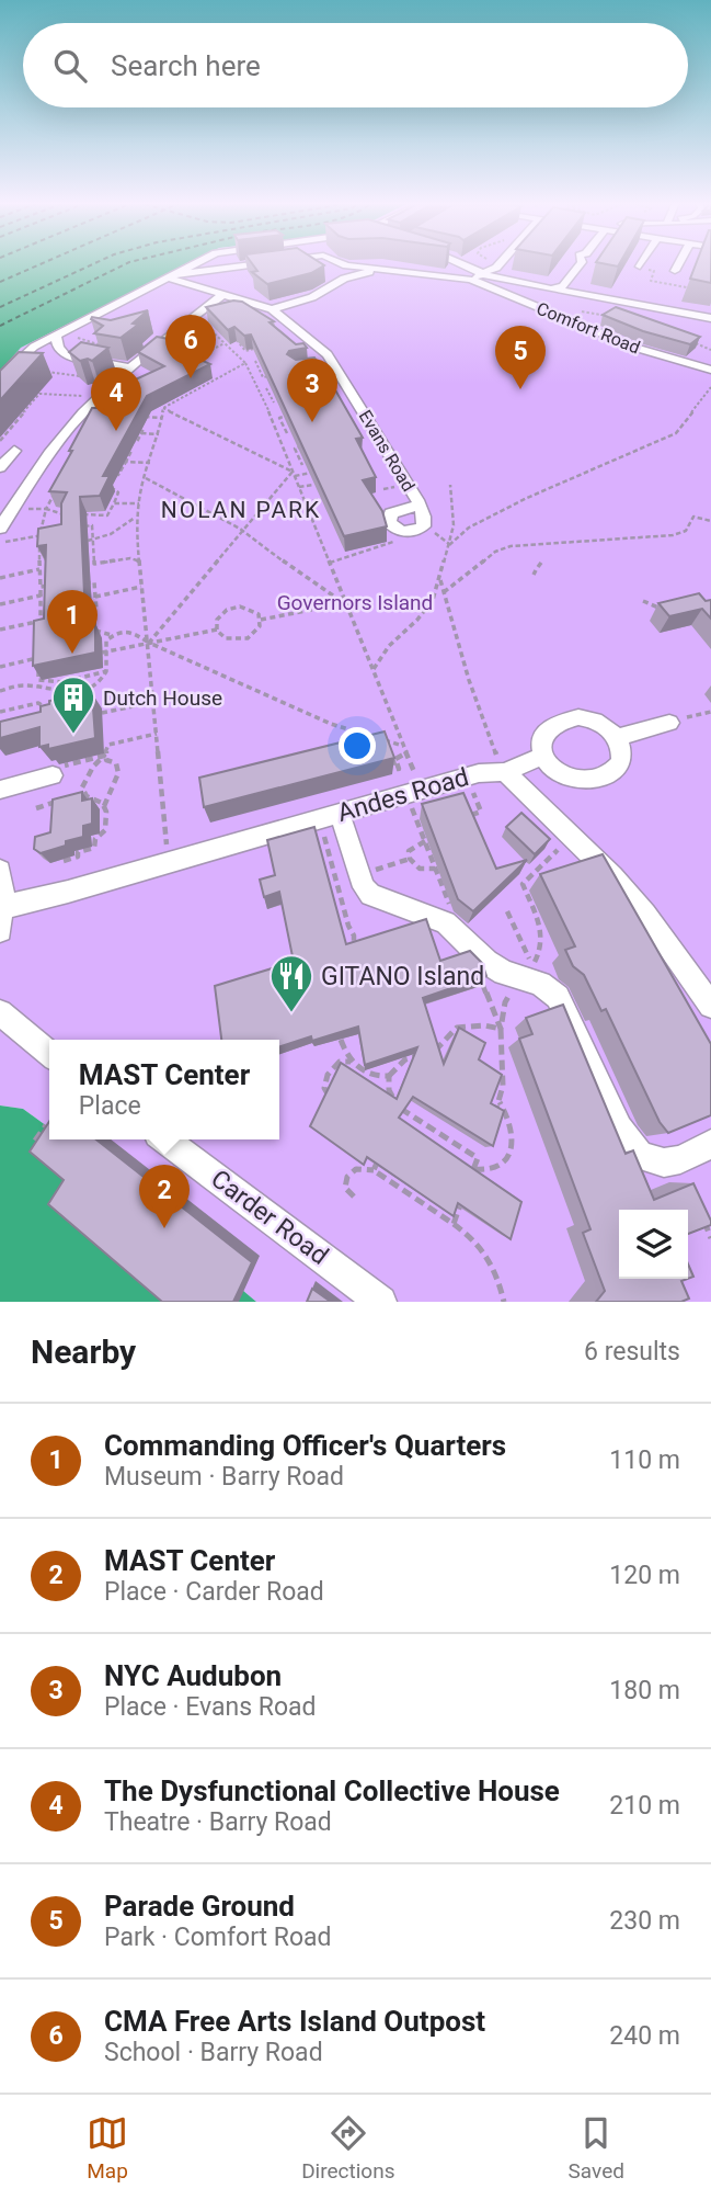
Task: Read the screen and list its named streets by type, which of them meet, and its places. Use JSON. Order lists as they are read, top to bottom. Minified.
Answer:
{"streets":{"street":["Comfort Road","Evans Road","Andes Road","Carder Road"]},"crossings":[["Comfort Road","Evans Road"]],"districts":["NOLAN PARK"],"parks":["Governors Island"],"places":{"building":["Dutch House"],"restaurant":["GITANO Island"]},"page":{"search":"Search here","pins":["6","5","3","4","1","2"],"popup":["MAST Center","Place"],"heading":["Nearby","6 results"],"list":[{"mark":"1","name":"Commanding Officer's Quarters","note":"Museum · Barry Road","value":"110 m"},{"mark":"2","name":"MAST Center","note":"Place · Carder Road","value":"120 m"},{"mark":"3","name":"NYC Audubon","note":"Place · Evans Road","value":"180 m"},{"mark":"4","name":"The Dysfunctional Collective House","note":"Theatre · Barry Road","value":"210 m"},{"mark":"5","name":"Parade Ground","note":"Park · Comfort Road","value":"230 m"},{"mark":"6","name":"CMA Free Arts Island Outpost","note":"School · Barry Road","value":"240 m"}],"nav":["Map","Directions","Saved"]}}
